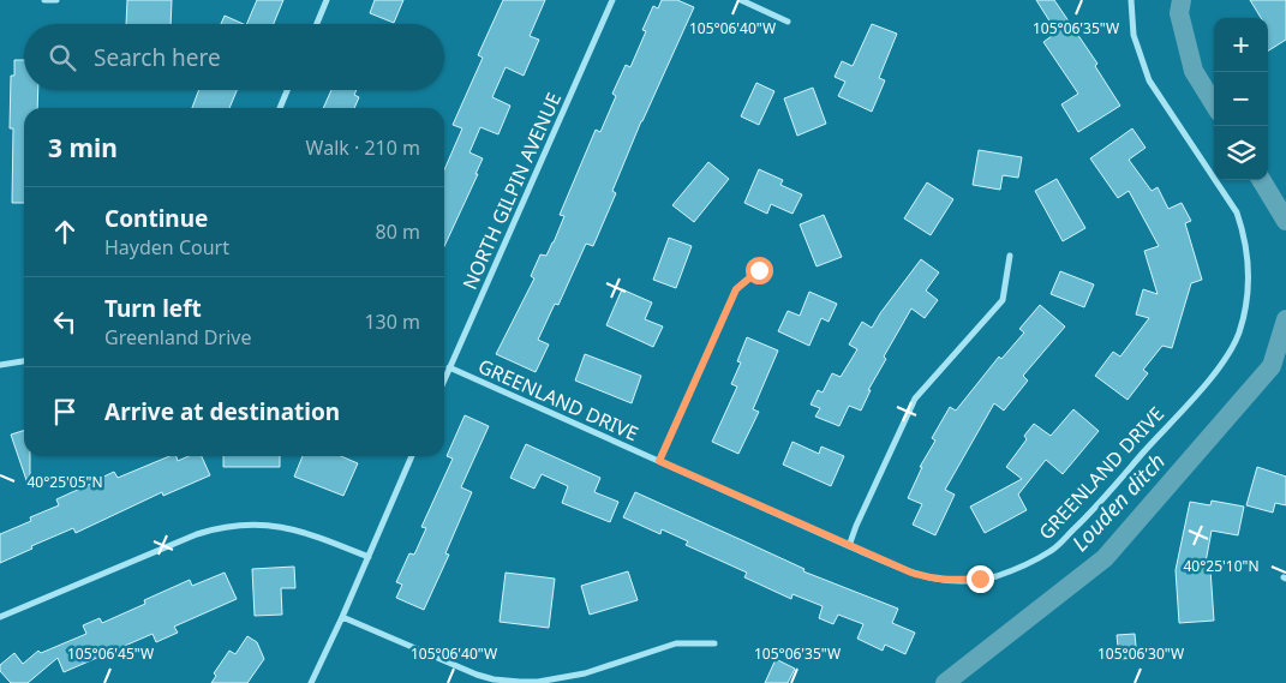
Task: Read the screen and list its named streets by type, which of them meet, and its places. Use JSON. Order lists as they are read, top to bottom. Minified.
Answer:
{"streets":{"street":["NORTH GILPIN AVENUE","GREENLAND DRIVE"]},"crossings":[["NORTH GILPIN AVENUE","GREENLAND DRIVE"]],"water":["Louden ditch"],"page":{"map_buttons":["+","−"],"search":"Search here","heading":["3 min","Walk · 210 m"],"list":[["Continue","Hayden Court","80 m"],["Turn left","Greenland Drive","130 m"],"Arrive at destination"]},"coordinates":["105°06'40\"W","105°06'35\"W","40°25'05\"N","40°25'10\"N","105°06'45\"W","105°06'30\"W"]}
